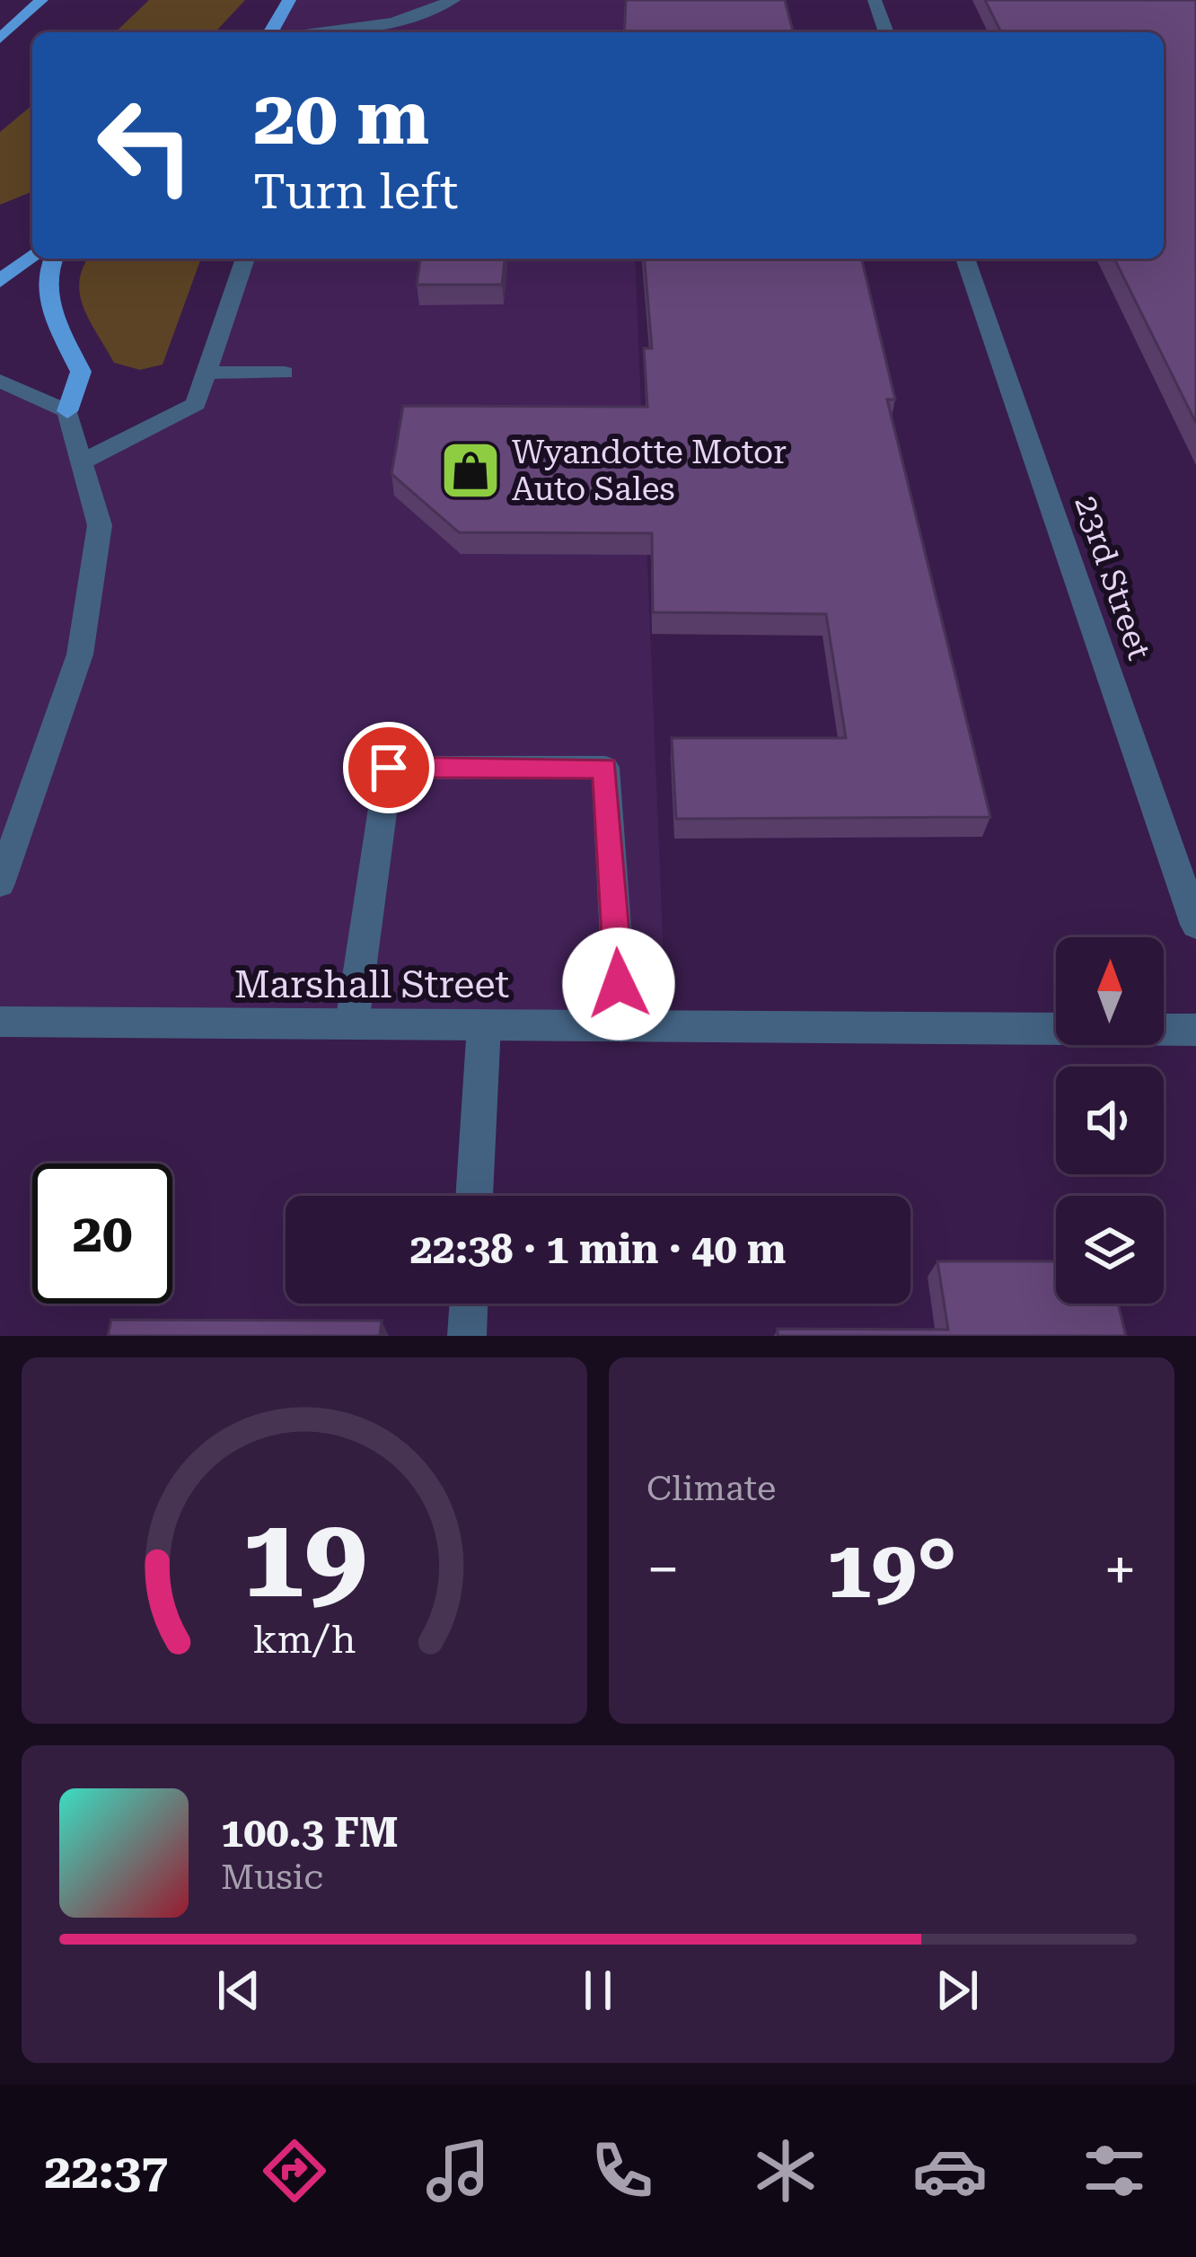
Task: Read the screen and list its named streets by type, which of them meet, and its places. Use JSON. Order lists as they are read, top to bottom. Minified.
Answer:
{"streets":{"street":["23rd Street","Marshall Street"]},"places":{"shop":["Wyandotte Motor Auto Sales"]},"north":"top","page":{"turn":["20 m","Turn left"],"limit":"20","trip":"22:38 · 1 min · 40 m","tile":"Climate","heat":["−","19°","+"],"song":["100.3 FM","Music"],"tabs":"22:37","gauge":["19","km/h"]}}
